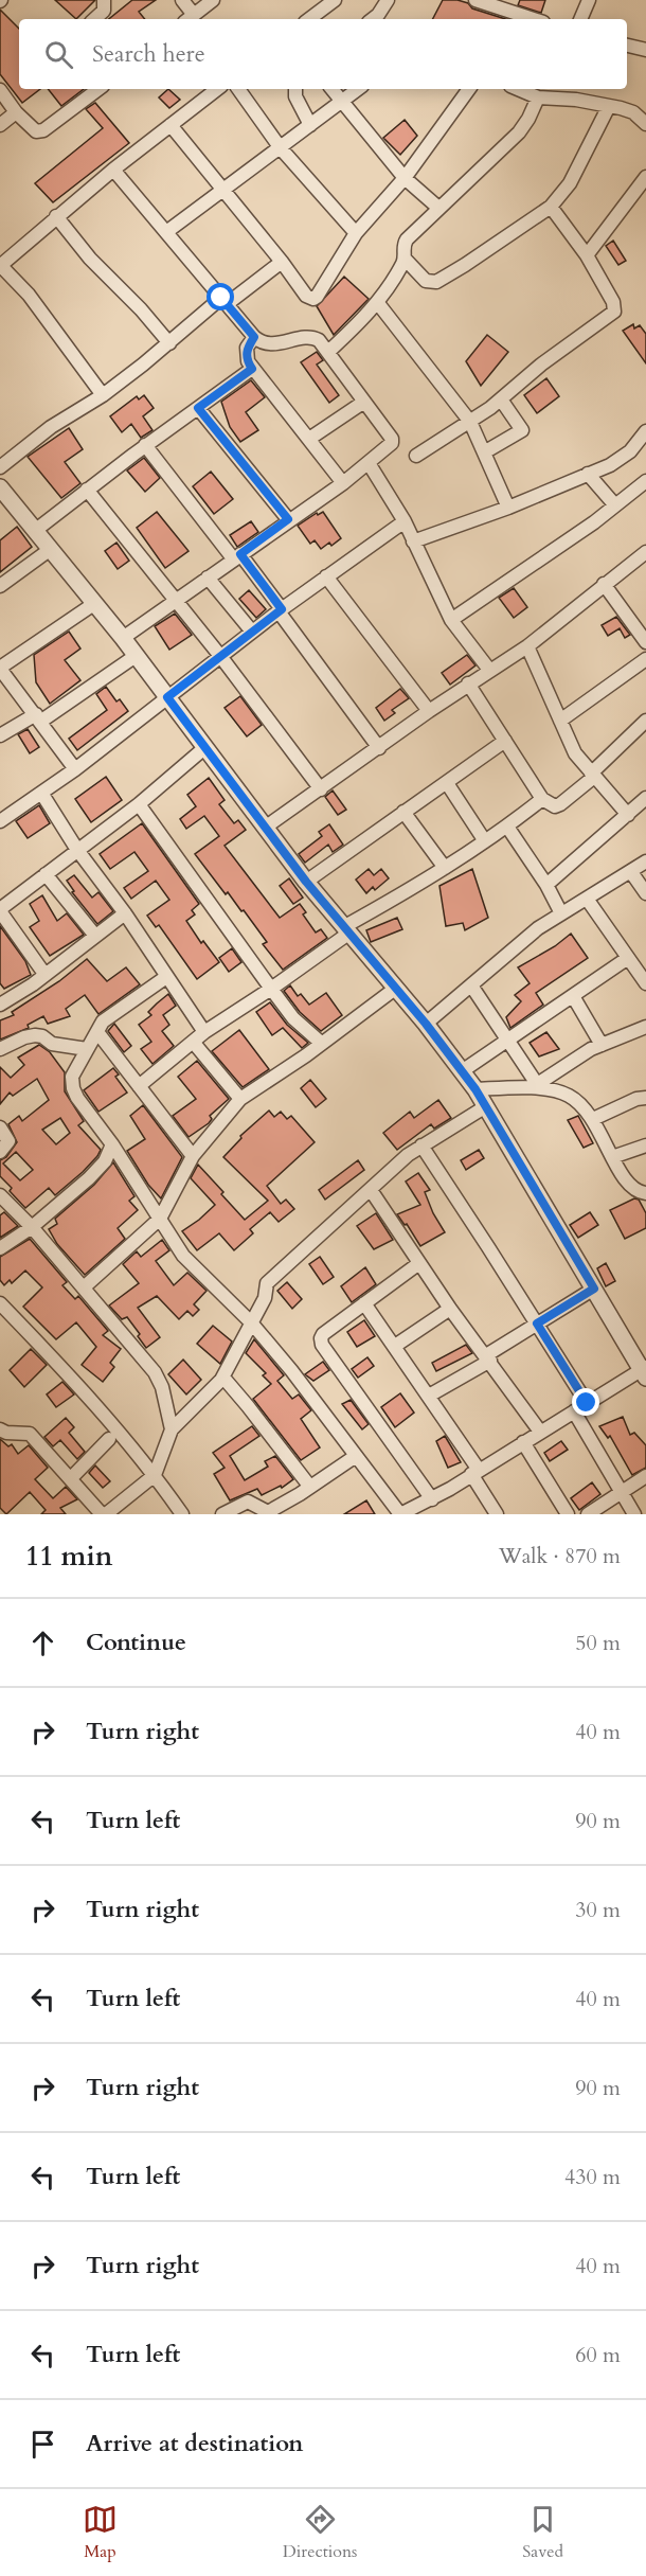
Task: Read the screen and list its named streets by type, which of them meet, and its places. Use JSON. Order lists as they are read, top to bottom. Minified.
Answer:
{"page":{"search":"Search here","heading":["11 min","Walk · 870 m"],"list":[["Continue","50 m"],["Turn right","40 m"],["Turn left","90 m"],["Turn right","30 m"],["Turn left","40 m"],["Turn right","90 m"],["Turn left","430 m"],["Turn right","40 m"],["Turn left","60 m"],"Arrive at destination"],"nav":["Map","Directions","Saved"]}}
